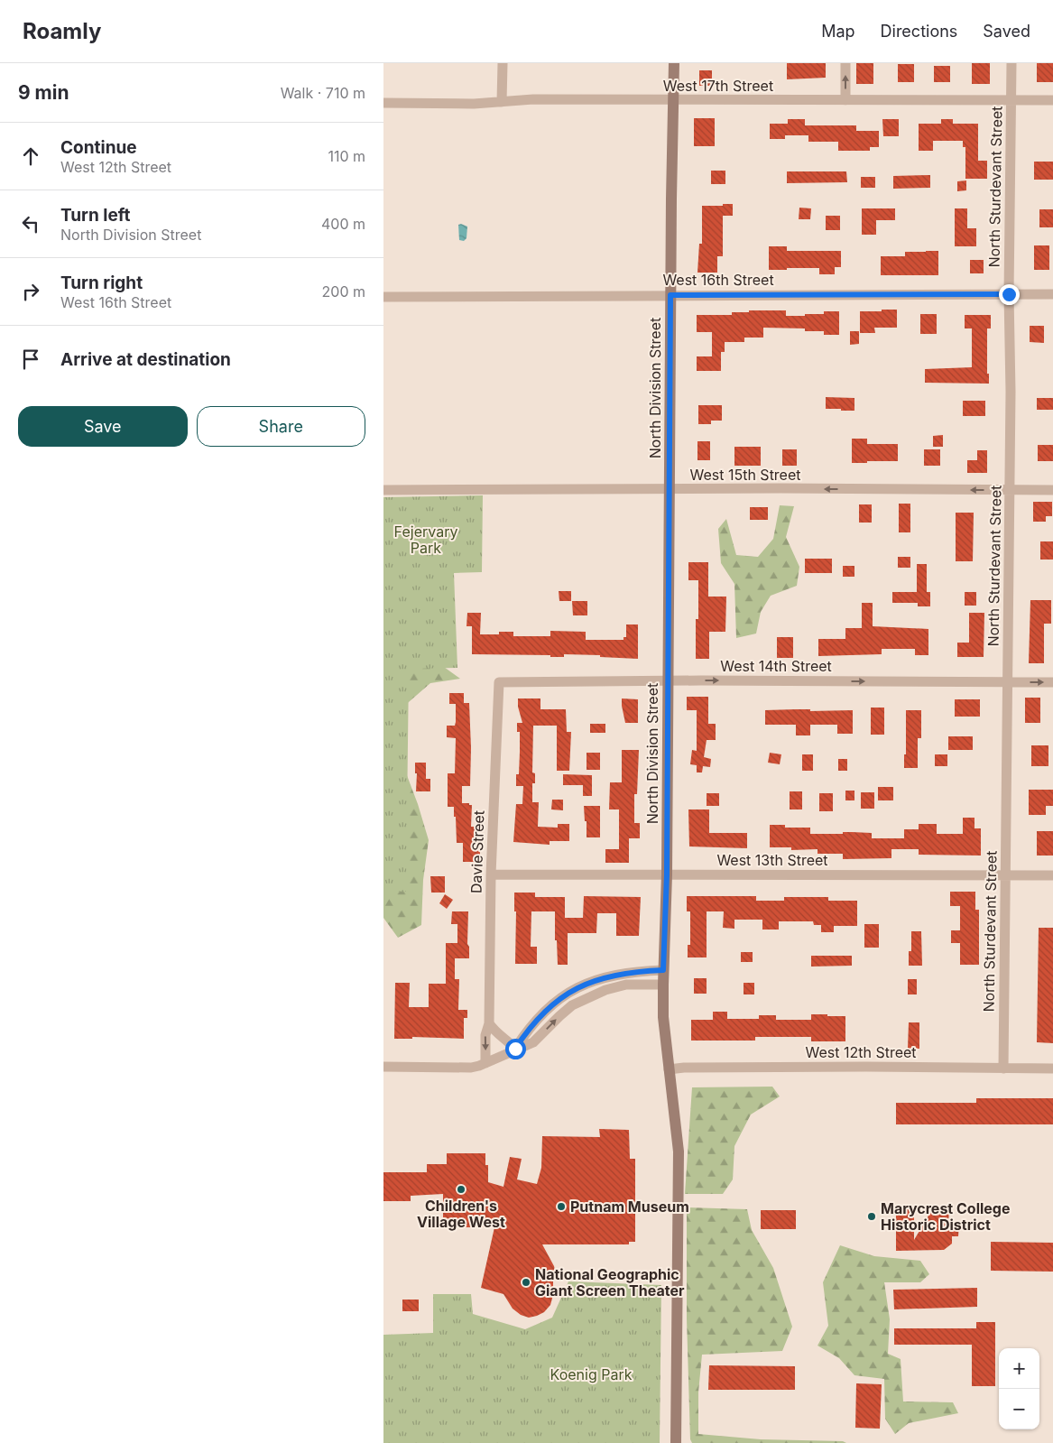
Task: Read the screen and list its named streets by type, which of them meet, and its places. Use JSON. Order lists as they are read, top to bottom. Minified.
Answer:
{"streets":{"main road":["North Division Street"],"street":["West 17th Street","North Sturdevant Street","West 16th Street","West 15th Street","West 14th Street","Davie Street","West 13th Street","West 12th Street"]},"crossings":[["West 17th Street","North Sturdevant Street"],["West 17th Street","North Division Street"],["North Sturdevant Street","West 16th Street"],["North Sturdevant Street","West 15th Street"],["North Sturdevant Street","West 14th Street"],["North Sturdevant Street","West 13th Street"],["North Sturdevant Street","West 12th Street"],["West 16th Street","North Division Street"],["North Division Street","West 15th Street"],["North Division Street","West 14th Street"],["North Division Street","West 13th Street"],["North Division Street","West 12th Street"],["West 14th Street","Davie Street"],["Davie Street","West 13th Street"]],"one_way":["West 15th Street","West 14th Street"],"parks":["Fejervary Park","Koenig Park"],"places":["Children's Village West","Putnam Museum","Marycrest College Historic District","National Geographic Giant Screen Theater"],"page":{"header":"Roamly","nav":["Map","Directions","Saved"],"heading":["9 min","Walk · 710 m"],"list":[["Continue","West 12th Street","110 m"],["Turn left","North Division Street","400 m"],["Turn right","West 16th Street","200 m"],"Arrive at destination"],"buttons":["Save","Share"],"map_buttons":["+","−"]}}
